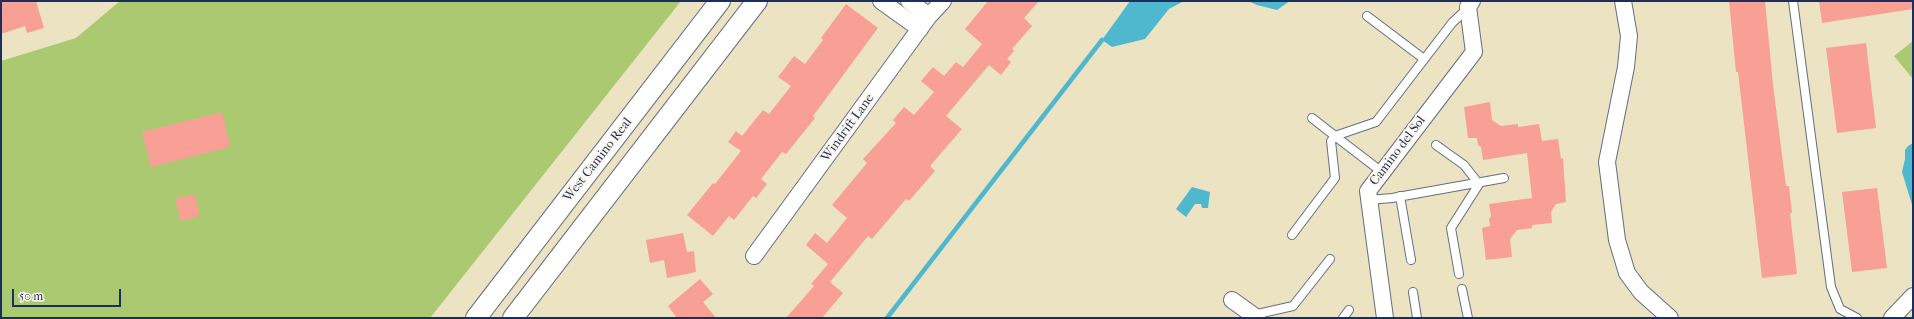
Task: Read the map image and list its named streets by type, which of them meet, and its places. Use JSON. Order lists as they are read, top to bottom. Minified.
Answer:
{"streets":{"street":["Windrift Lane","Camino del Sol","West Camino Real"]},"scale_bar":"50 m"}
